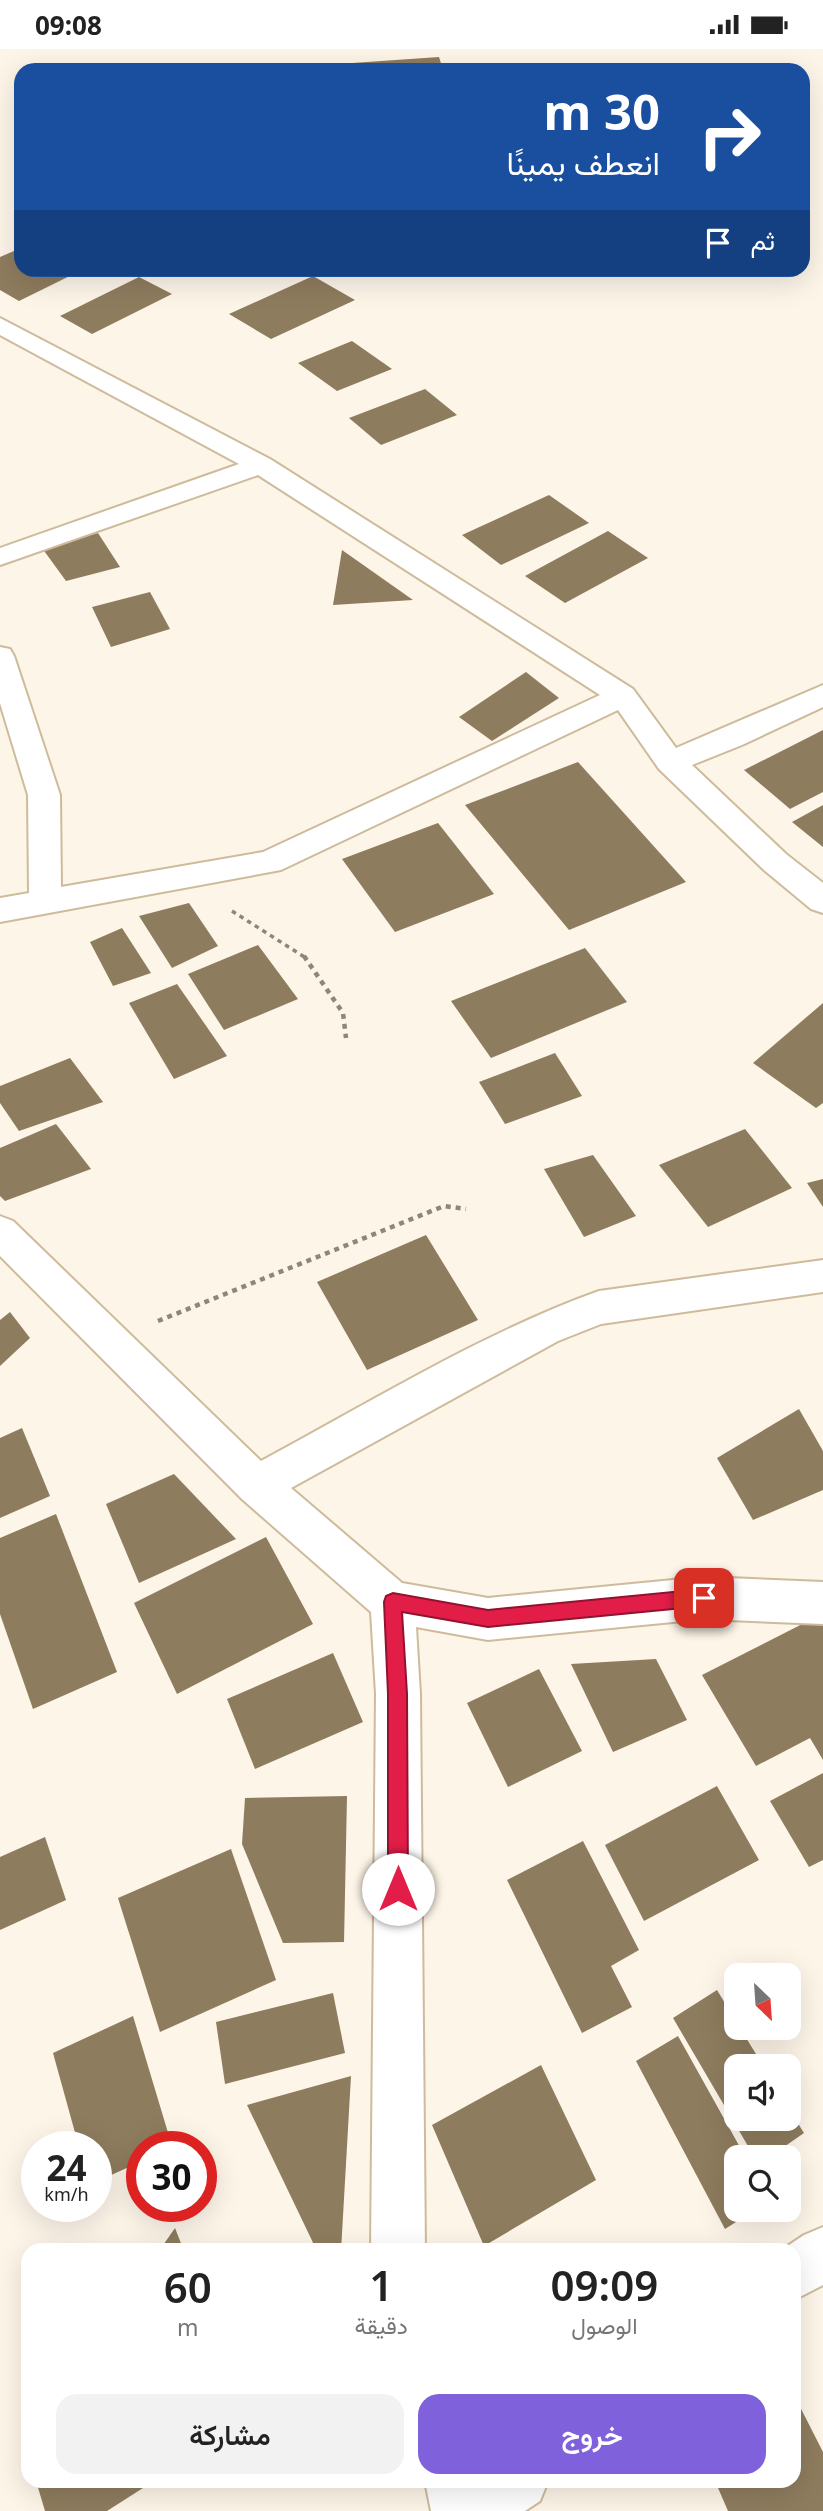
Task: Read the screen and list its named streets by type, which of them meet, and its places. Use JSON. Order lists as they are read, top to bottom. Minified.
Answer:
{"north":"bottom right","page":{"status":"09:08","turn":["30 m","انعطف يمينًا"],"then":"ثم","speed":"24 km/h","limit":"30","eta":["09:09","الوصول","1","دقيقة","60","m"],"buttons":["خروج","مشاركة"]}}
